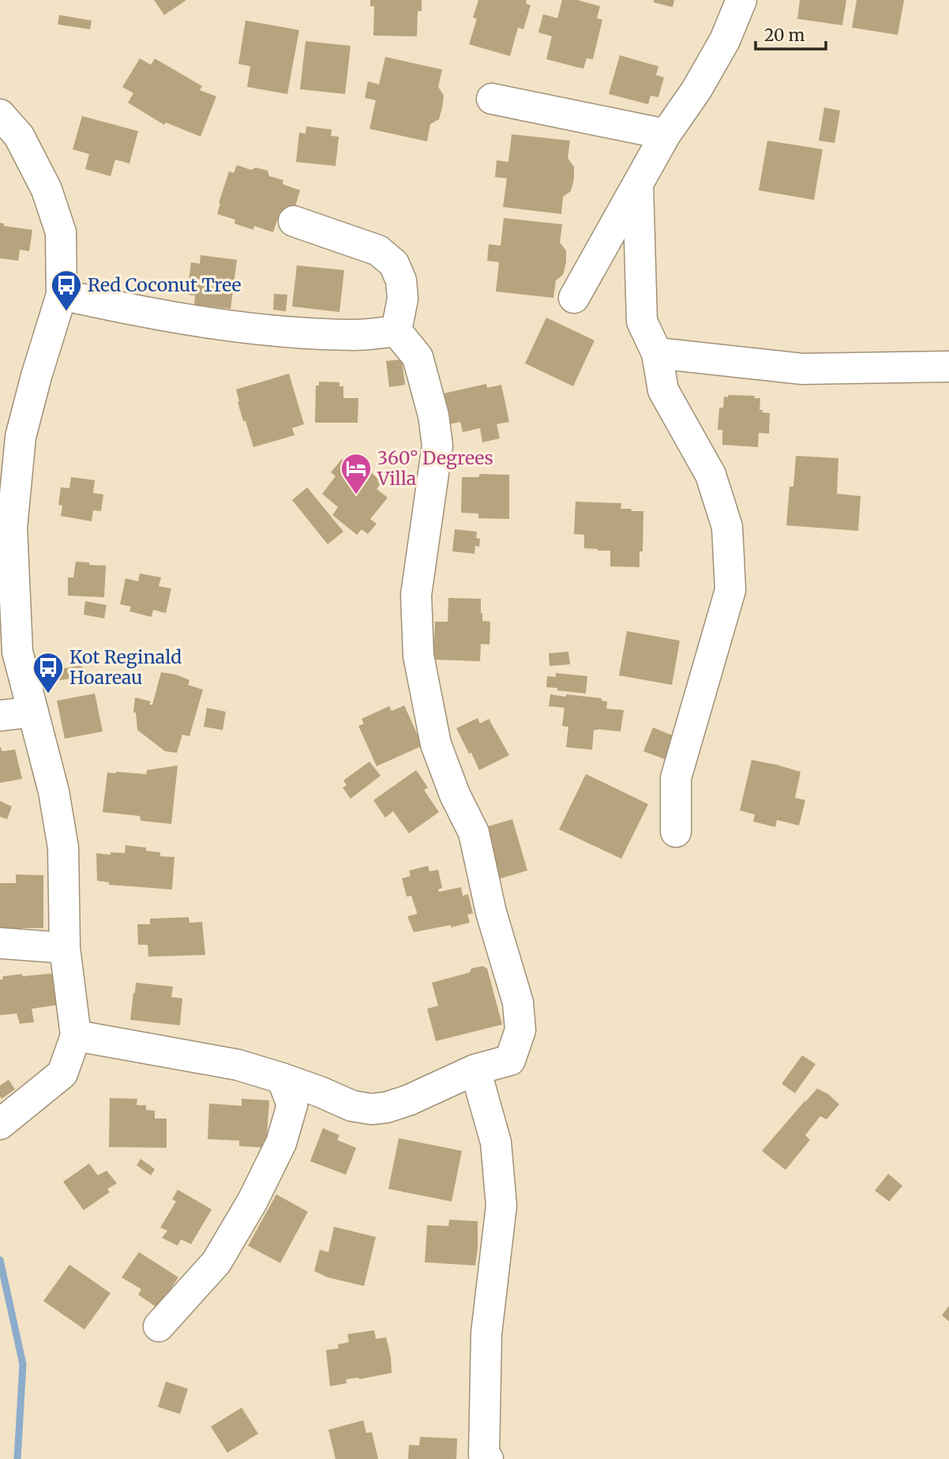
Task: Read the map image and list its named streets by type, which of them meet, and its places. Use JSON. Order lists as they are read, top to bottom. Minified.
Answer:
{"places":{"bus stop":["Red Coconut Tree","Kot Reginald Hoareau"],"hotel":["360° Degrees Villa"]},"scale_bar":"20 m"}
